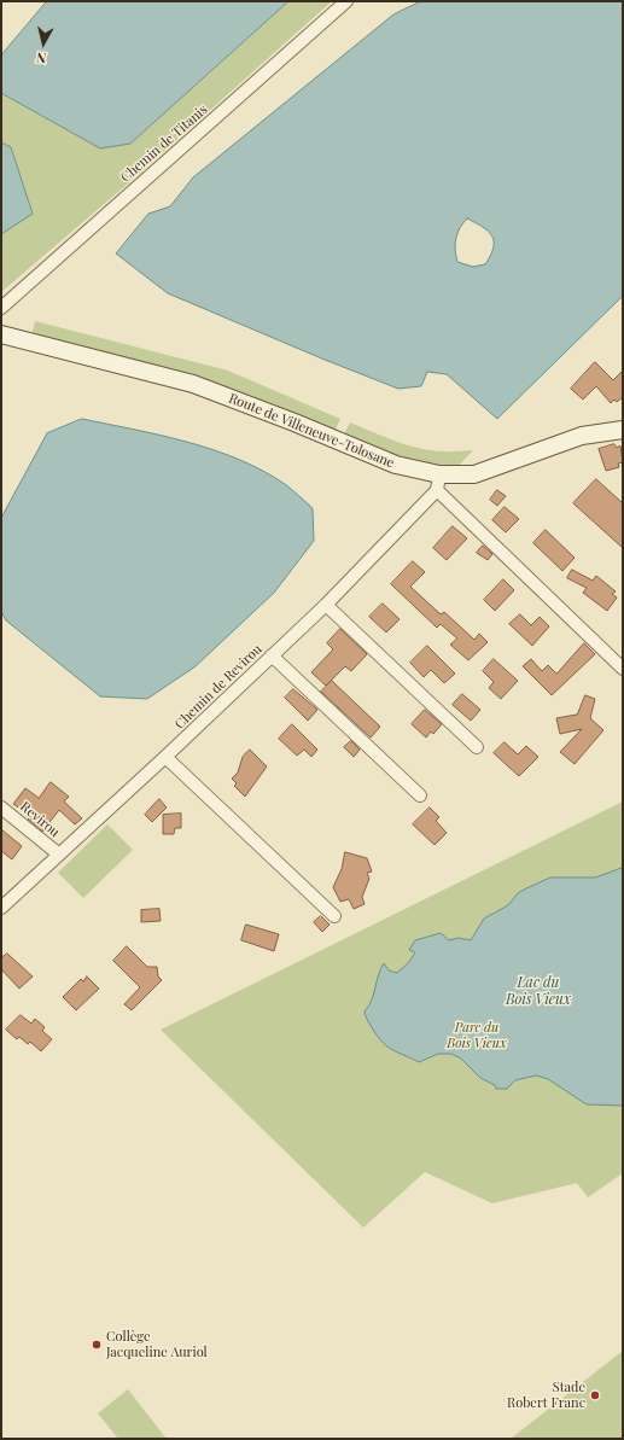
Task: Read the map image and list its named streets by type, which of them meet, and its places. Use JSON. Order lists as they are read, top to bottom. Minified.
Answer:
{"streets":{"street":["Chemin de Titanis","Route de Villeneuve-Tolosane","Chemin de Revirou","Revirou"]},"crossings":[["Route de Villeneuve-Tolosane","Chemin de Revirou"],["Chemin de Revirou","Revirou"]],"water":["Lac du Bois Vieux"],"parks":["Parc du Bois Vieux"],"places":["Collège Jacqueline Auriol","Stade Robert Franc"],"north":"bottom"}
